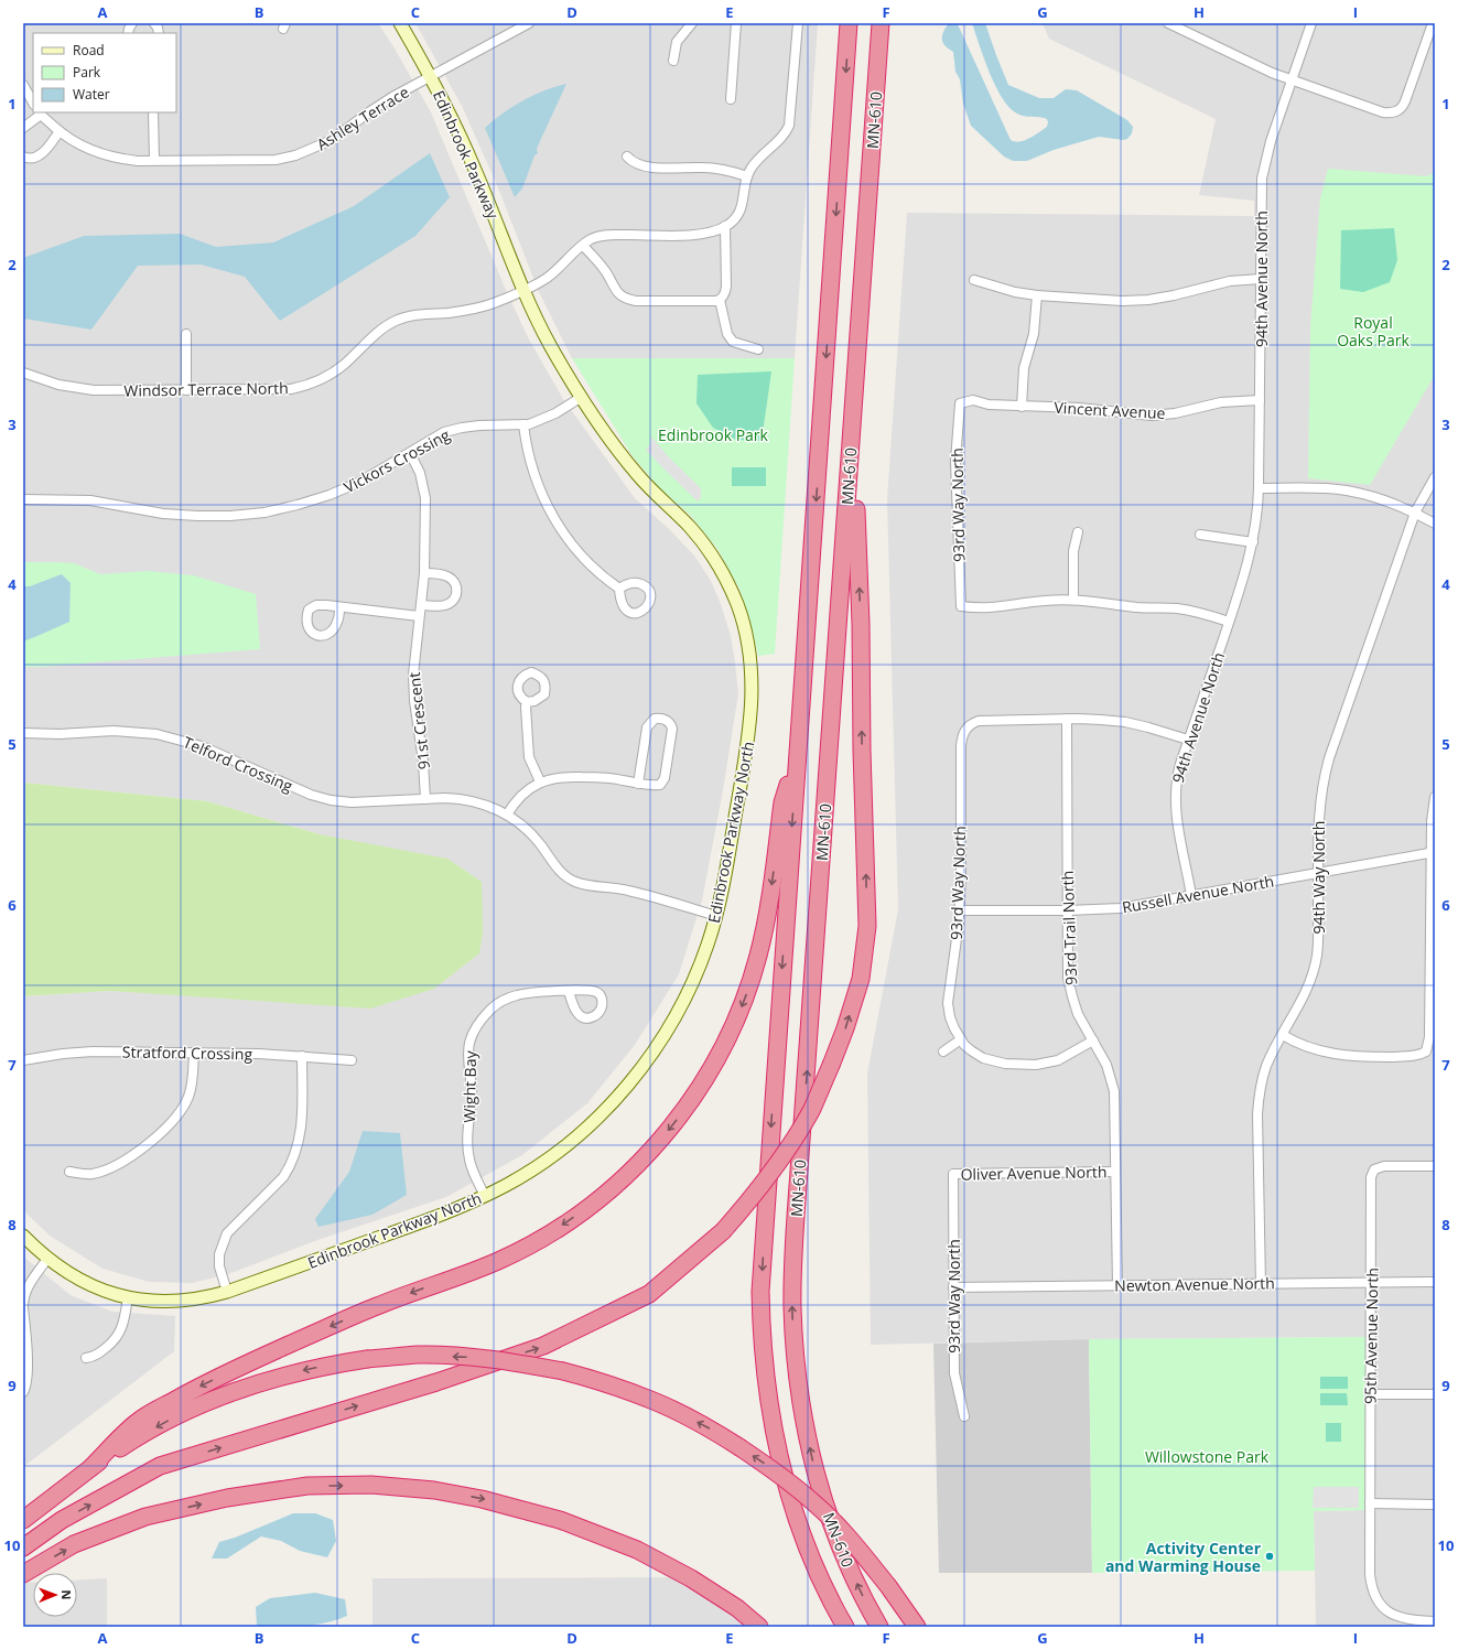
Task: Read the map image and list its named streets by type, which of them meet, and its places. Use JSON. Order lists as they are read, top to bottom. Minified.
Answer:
{"streets":{"highway":["MN-610"],"street":["Ashley Terrace","Edinbrook Parkway","94th Avenue North","Windsor Terrace North","Vincent Avenue","Vickors Crossing","93rd Way North","91st Crescent","Telford Crossing","Edinbrook Parkway North","94th Way North","Russell Avenue North","93rd Trail North","Stratford Crossing","Wight Bay","Oliver Avenue North","Newton Avenue North","95th Avenue North"]},"crossings":[["Ashley Terrace","Edinbrook Parkway"],["Edinbrook Parkway","Windsor Terrace North"],["Edinbrook Parkway","Edinbrook Parkway North"],["94th Avenue North","Vincent Avenue"],["94th Avenue North","Russell Avenue North"],["Windsor Terrace North","Edinbrook Parkway North"],["Vincent Avenue","93rd Way North"],["Vickors Crossing","91st Crescent"],["Vickors Crossing","Edinbrook Parkway North"],["93rd Way North","Russell Avenue North"],["93rd Way North","93rd Trail North"],["93rd Way North","Oliver Avenue North"],["93rd Way North","Newton Avenue North"],["91st Crescent","Telford Crossing"],["Telford Crossing","Edinbrook Parkway North"],["Edinbrook Parkway North","Wight Bay"],["94th Way North","Russell Avenue North"],["94th Way North","Newton Avenue North"],["Russell Avenue North","93rd Trail North"],["93rd Trail North","Oliver Avenue North"],["93rd Trail North","Newton Avenue North"],["Newton Avenue North","95th Avenue North"]],"parks":["Royal Oaks Park","Edinbrook Park","Willowstone Park"],"places":["Activity Center and Warming House"],"legend":["Road","Park","Water"],"north":"right","grid":{"columns":["A","B","C","D","E","F","G","H","I"],"rows":["1","2","3","4","5","6","7","8","9","10"]}}
